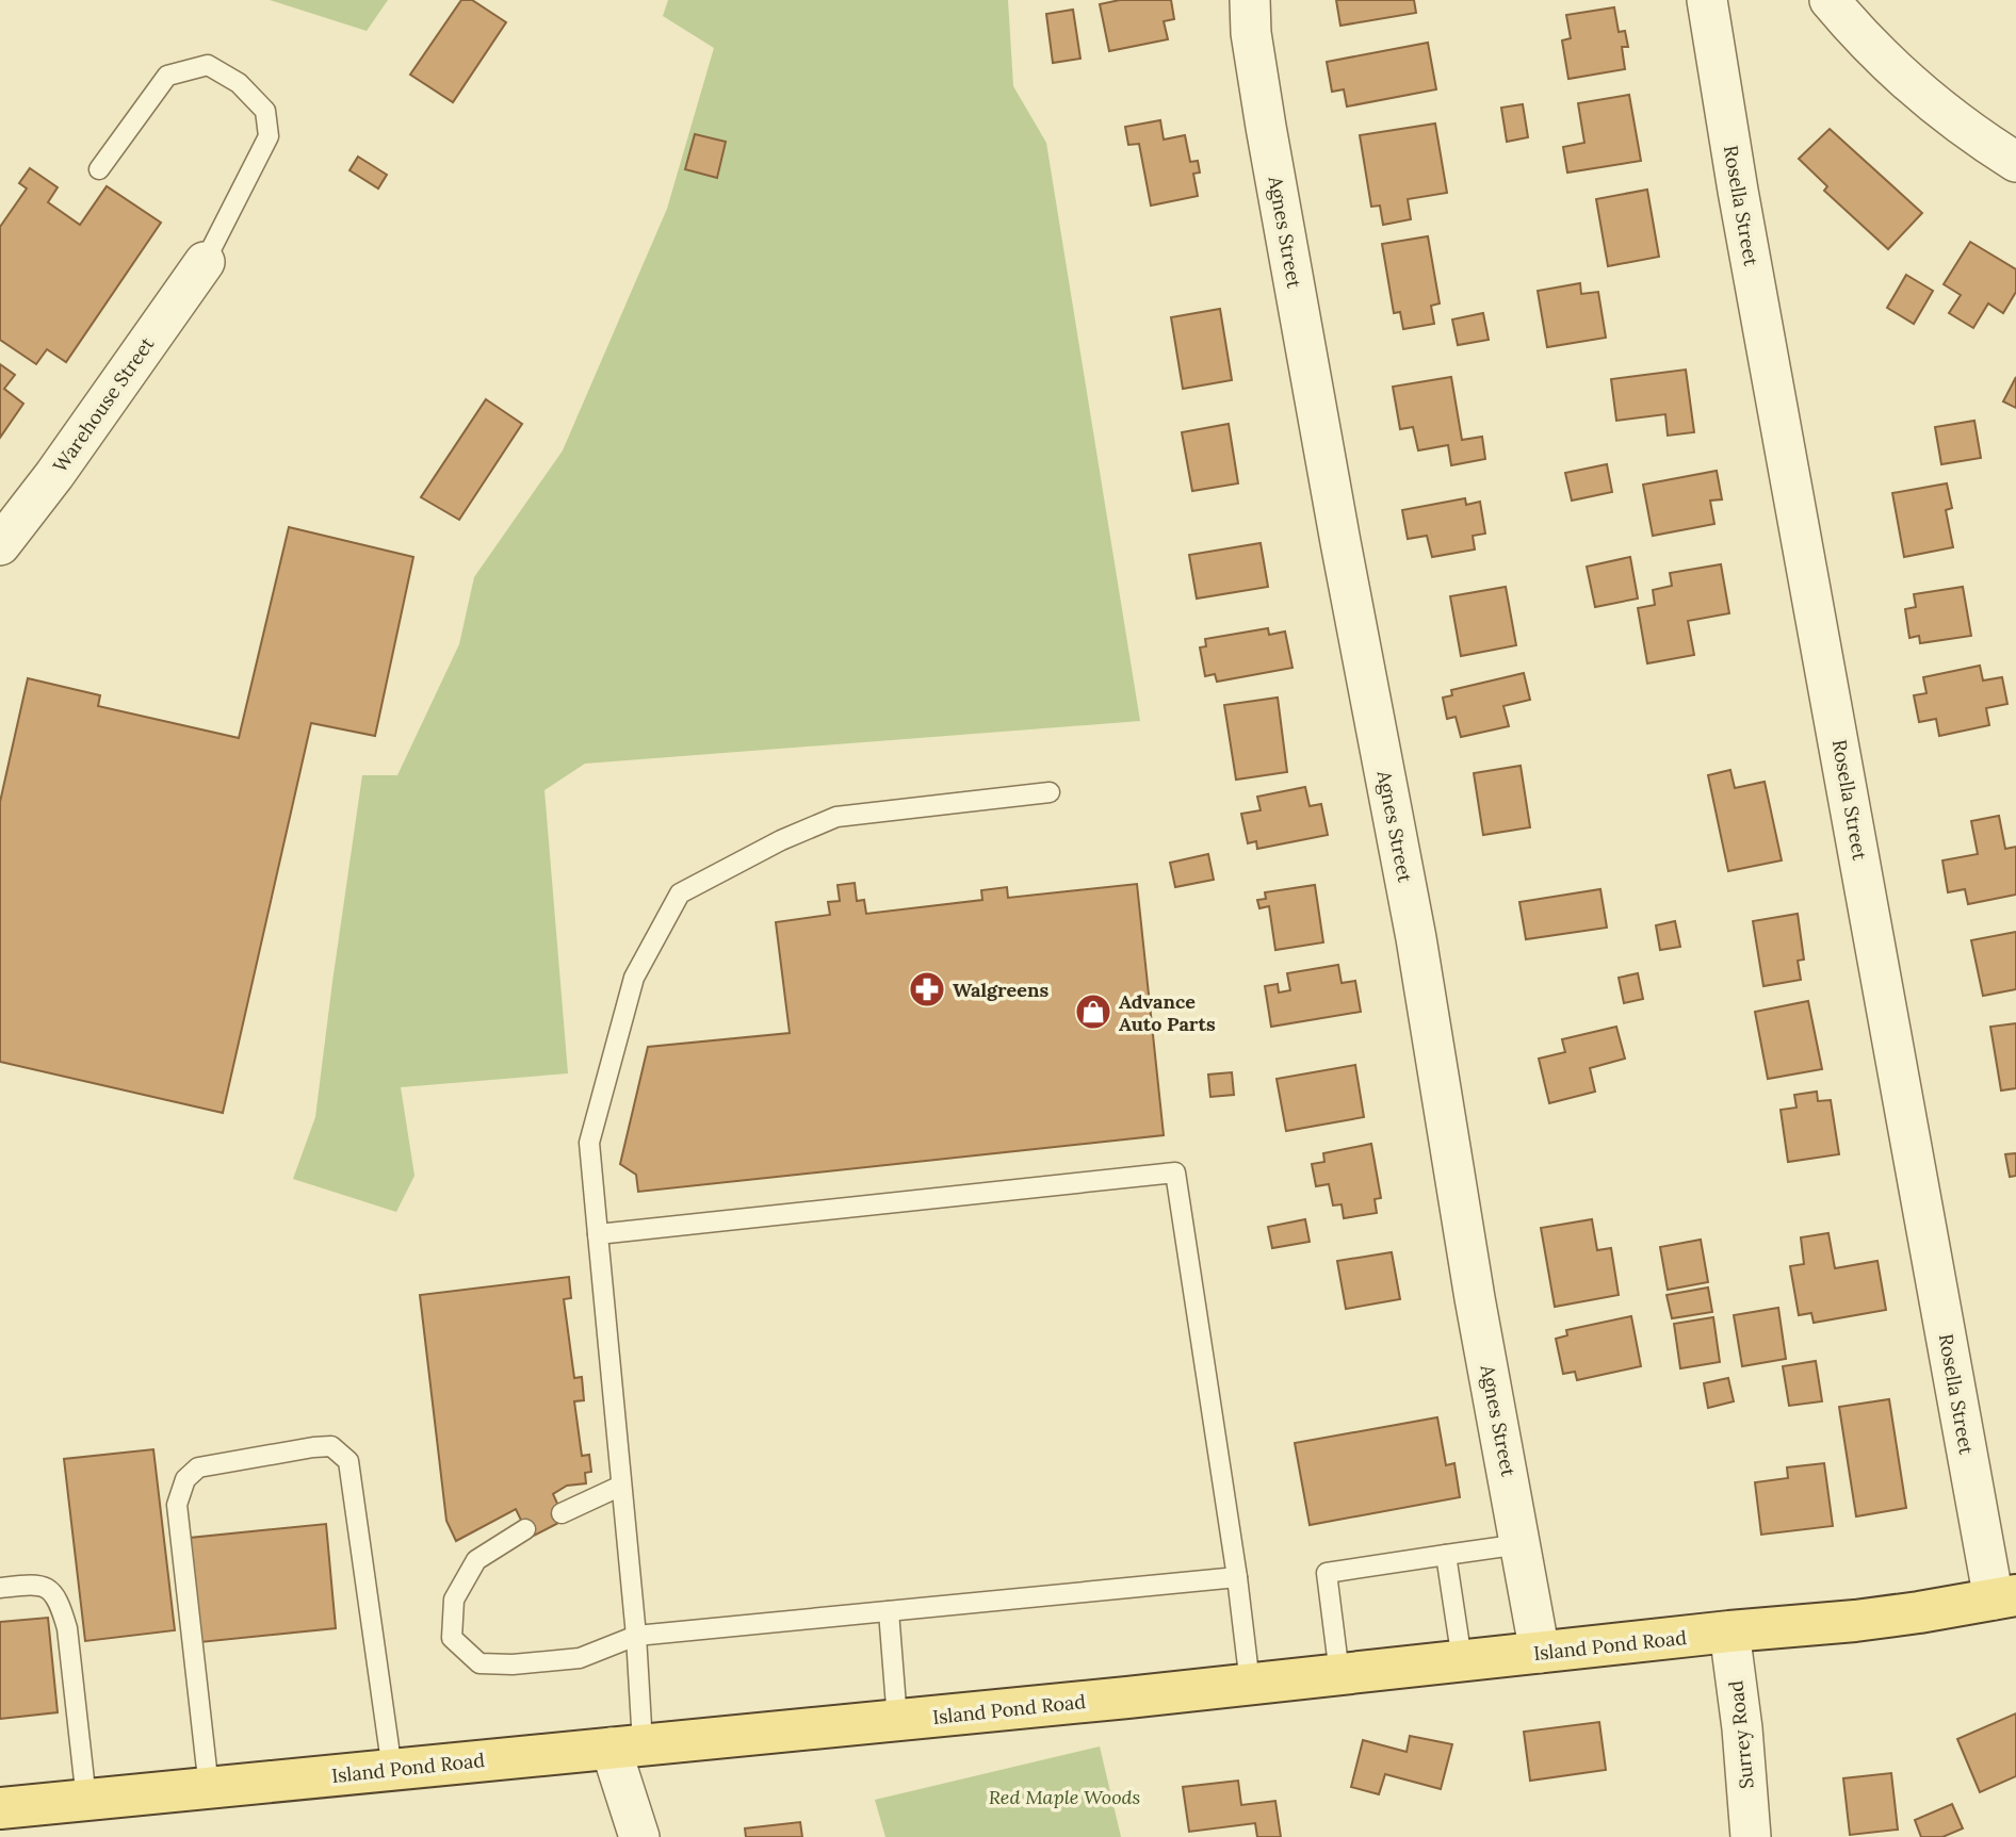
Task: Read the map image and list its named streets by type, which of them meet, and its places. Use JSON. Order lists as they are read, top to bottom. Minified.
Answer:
{"streets":{"main road":["Island Pond Road"],"street":["Rosella Street","Agnes Street","Warehouse Street","Surrey Road"]},"crossings":[["Rosella Street","Island Pond Road"],["Agnes Street","Island Pond Road"],["Island Pond Road","Surrey Road"]],"parks":["Red Maple Woods"],"places":{"pharmacy":["Walgreens"],"shop":["Advance Auto Parts"]}}
